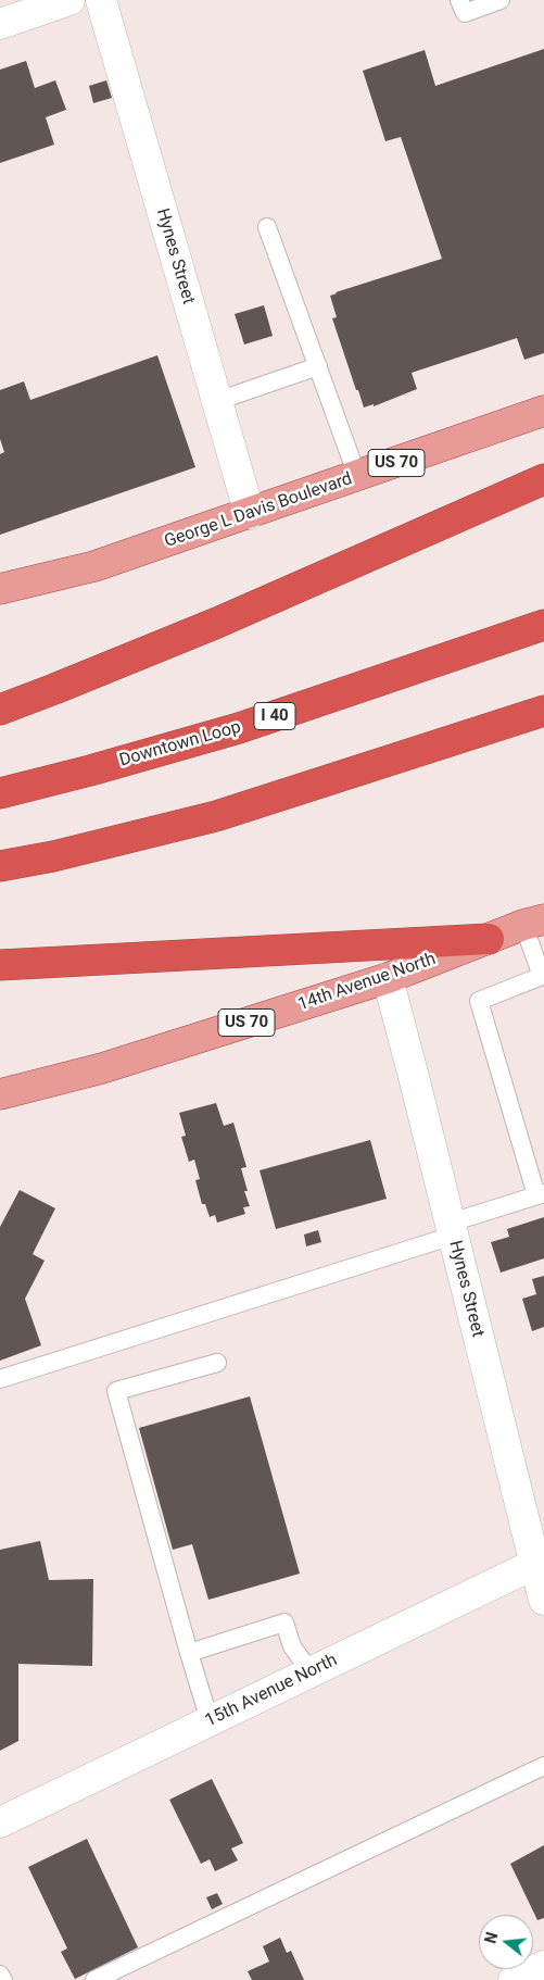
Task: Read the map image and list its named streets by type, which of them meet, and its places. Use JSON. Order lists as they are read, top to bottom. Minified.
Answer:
{"streets":{"highway":["I 40","Downtown Loop"],"main road":["US 70","George L Davis Boulevard","14th Avenue North"],"street":["Hynes Street","15th Avenue North"]},"crossings":[["Hynes Street","George L Davis Boulevard"],["Hynes Street","14th Avenue North"],["Hynes Street","15th Avenue North"]],"north":"left"}
